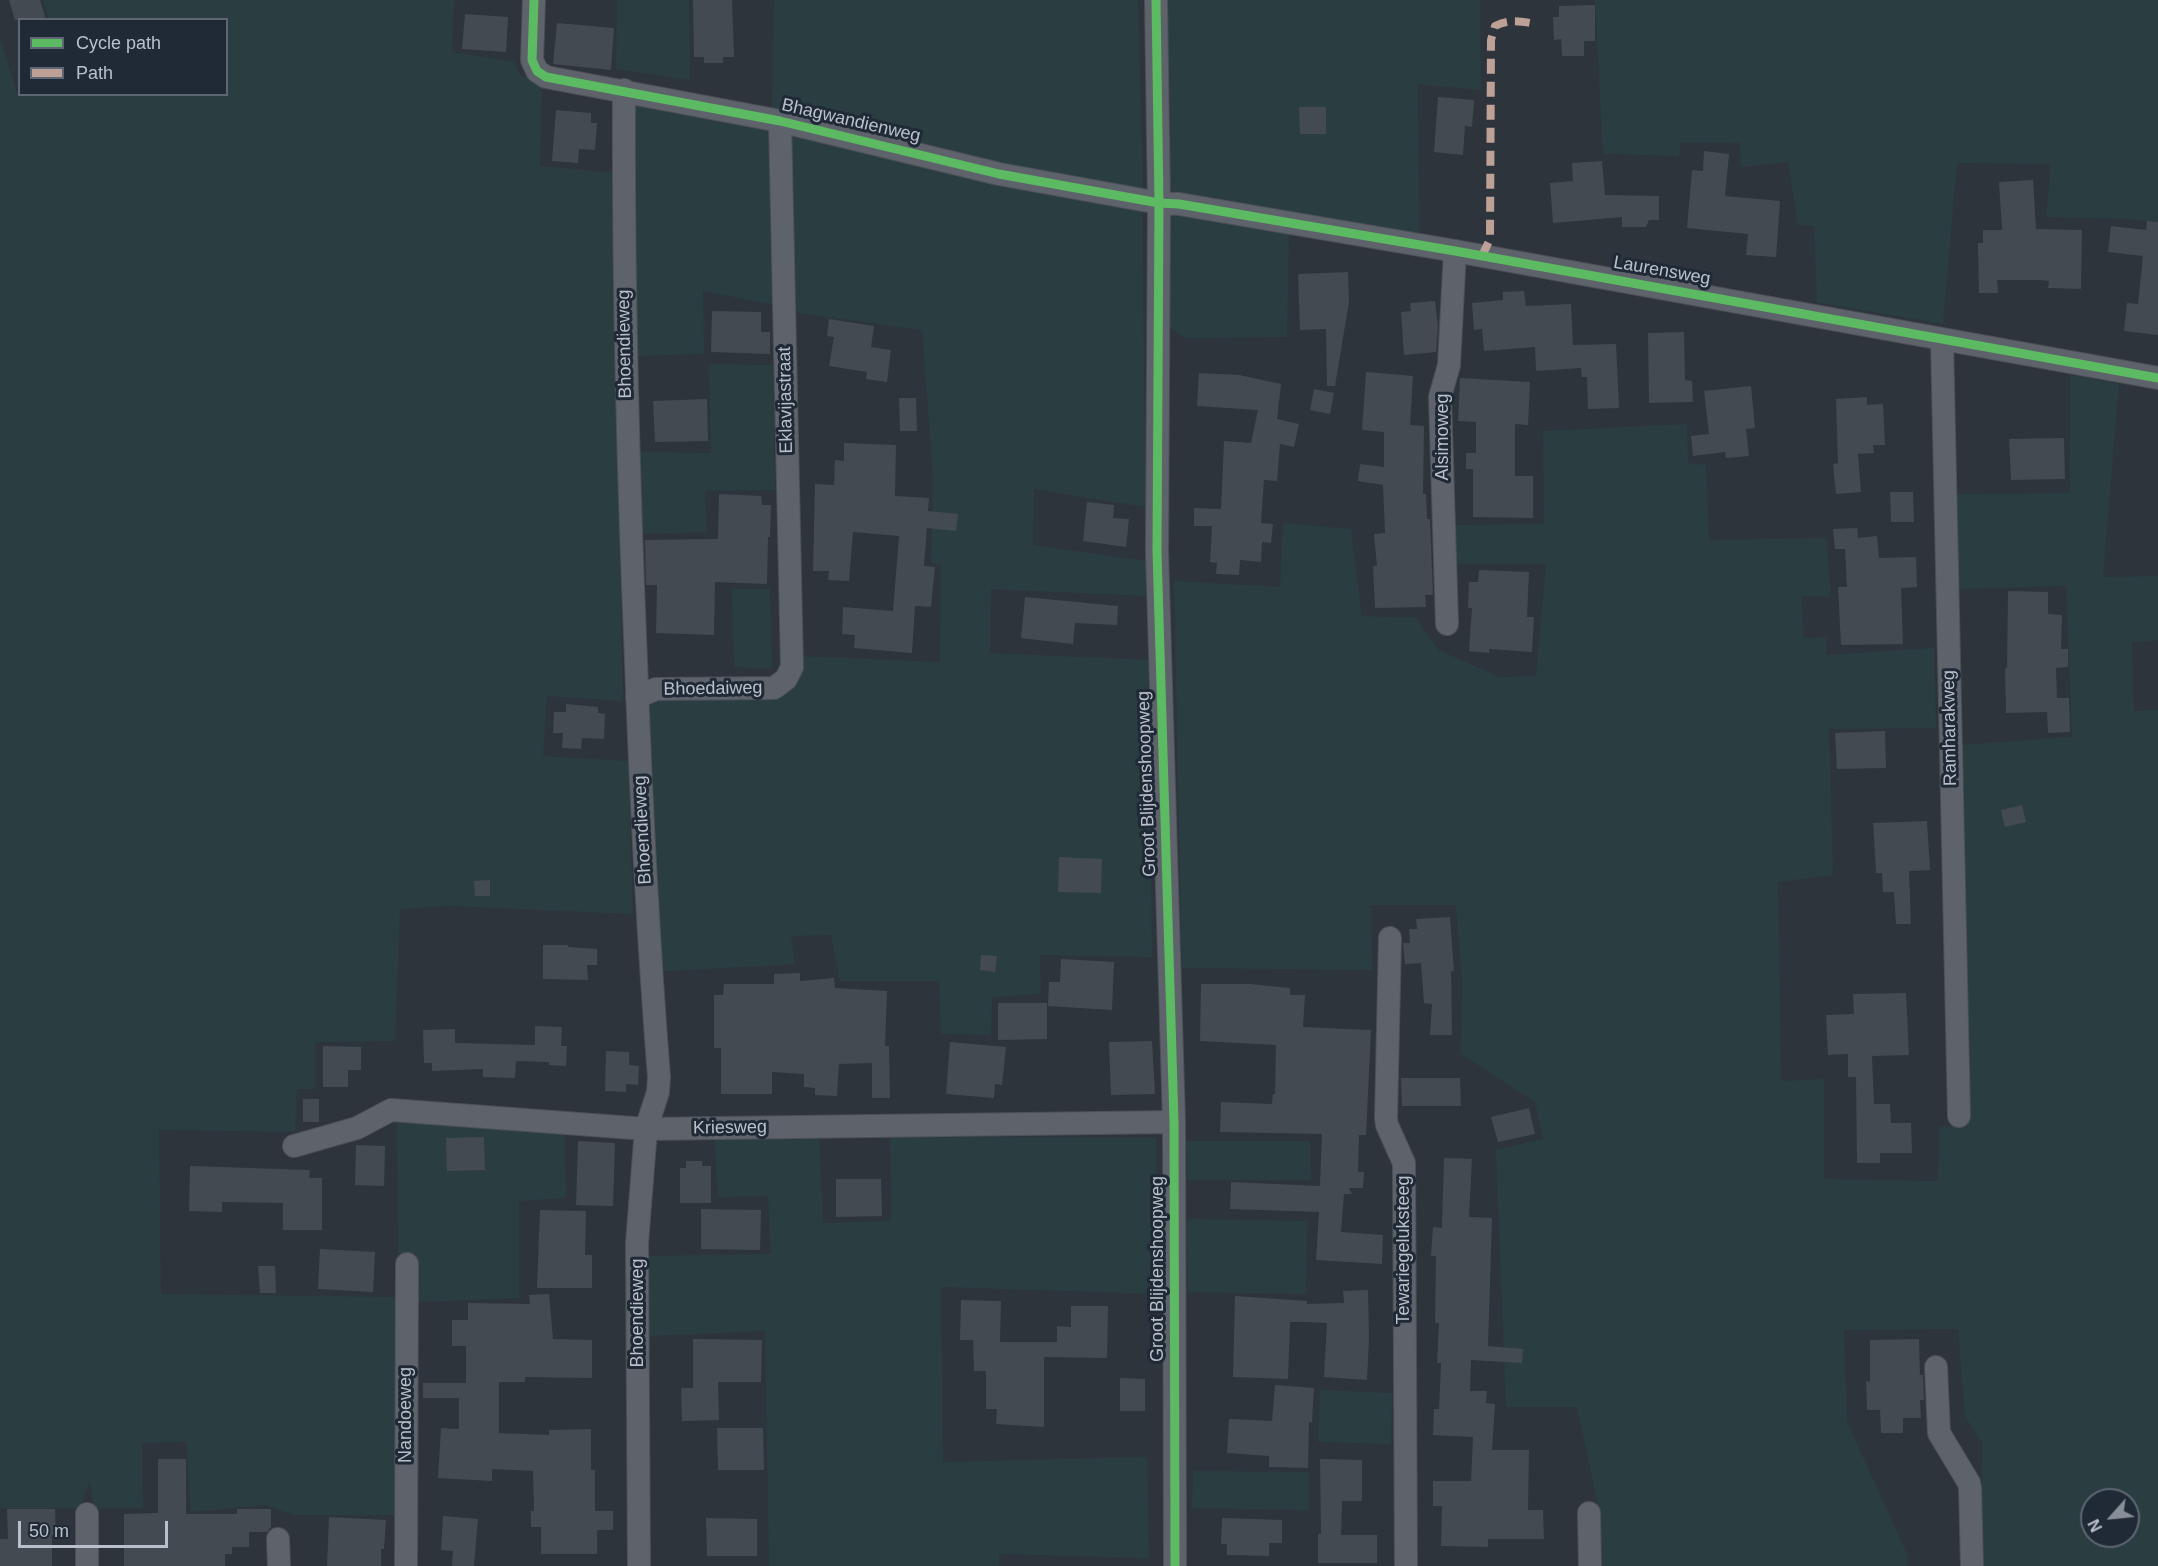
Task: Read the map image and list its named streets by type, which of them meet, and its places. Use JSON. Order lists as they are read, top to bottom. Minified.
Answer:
{"streets":{"street":["Bhagwandienweg","Laurensweg","Bhoendieweg","Eklavijastraat","Alsimoweg","Bhoedaiweg","Ramharakweg","Groot Blijdenshoopweg","Kriesweg","Tewariegeluksteeg","Nandoeweg"]},"crossings":[["Bhagwandienweg","Laurensweg"],["Bhagwandienweg","Bhoendieweg"],["Bhagwandienweg","Eklavijastraat"],["Bhagwandienweg","Groot Blijdenshoopweg"],["Laurensweg","Alsimoweg"],["Laurensweg","Ramharakweg"],["Laurensweg","Groot Blijdenshoopweg"],["Bhoendieweg","Bhoedaiweg"],["Bhoendieweg","Kriesweg"],["Eklavijastraat","Bhoedaiweg"],["Groot Blijdenshoopweg","Kriesweg"]],"legend":["Cycle path","Path"],"scale_bar":"50 m","north":"bottom left"}
